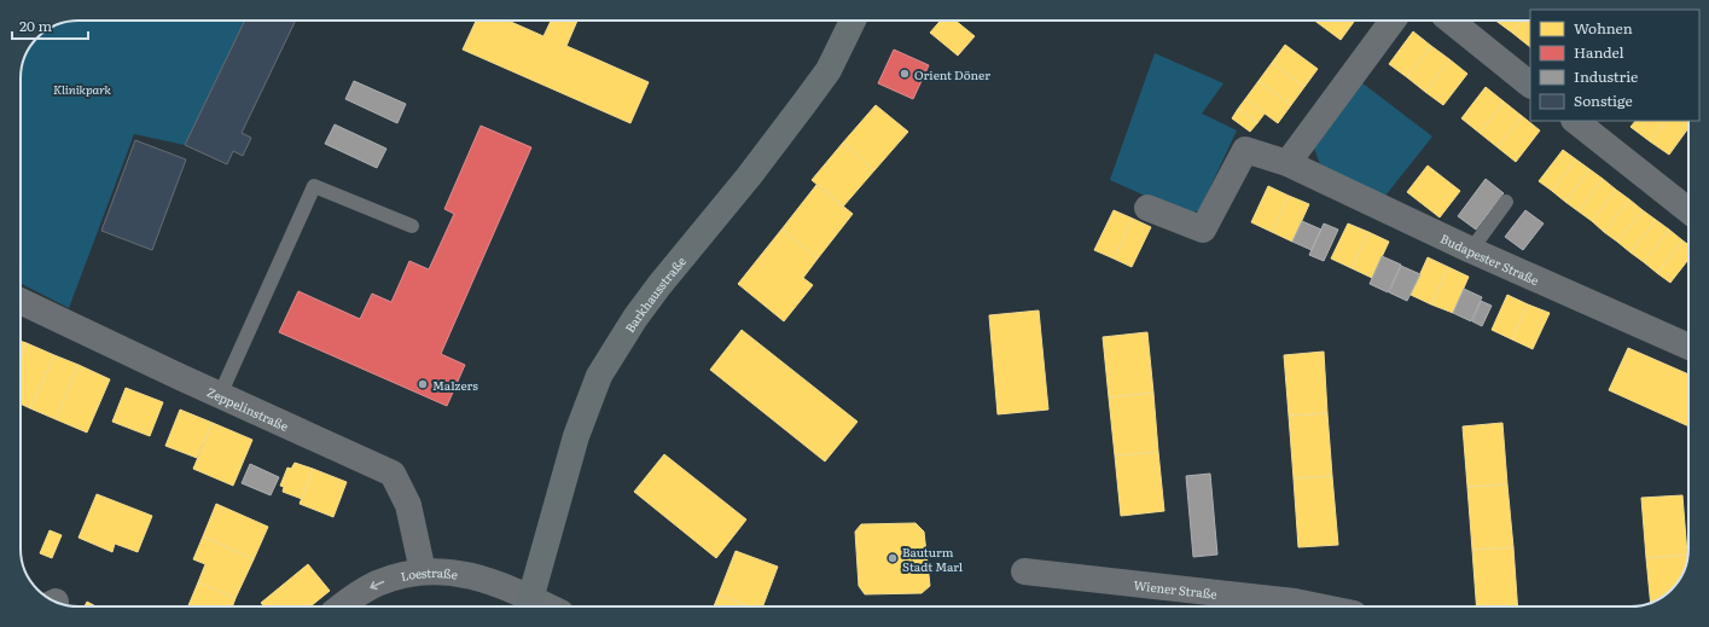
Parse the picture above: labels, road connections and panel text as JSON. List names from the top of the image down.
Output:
{
  "streets": {
    "main road": ["Barkhausstraße"],
    "street": [
      "Budapester Straße",
      "Zeppelinstraße",
      "Loestraße",
      "Wiener Straße"
    ]
  },
  "crossings": [
    ["Barkhausstraße", "Loestraße"],
    ["Zeppelinstraße", "Loestraße"]
  ],
  "one_way": ["Loestraße"],
  "parks": ["Klinikpark"],
  "places": ["Orient Döner", "Malzers", "Bauturm Stadt Marl"],
  "legend": [
    "Wohnen",
    "Handel",
    "Industrie",
    "Sonstige"
  ],
  "scale_bar": "20 m"
}
